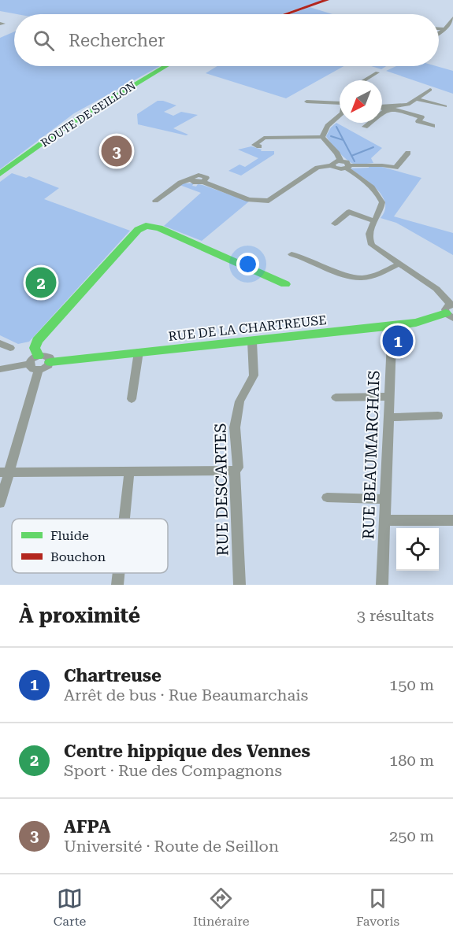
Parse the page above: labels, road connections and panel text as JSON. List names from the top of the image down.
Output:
{
  "streets": {
    "street": [
      "ROUTE DE SEILLON",
      "RUE DE LA CHARTREUSE",
      "RUE BEAUMARCHAIS",
      "RUE DESCARTES"
    ]
  },
  "crossings": [
    ["RUE DE LA CHARTREUSE", "RUE BEAUMARCHAIS"],
    ["RUE DE LA CHARTREUSE", "RUE DESCARTES"]
  ],
  "legend": ["Fluide", "Bouchon"],
  "north": "bottom left",
  "page": {
    "search": "Rechercher",
    "pins": ["3", "2", "1"],
    "heading": ["À proximité", "3 résultats"],
    "list": [
      {
        "mark": "1",
        "name": "Chartreuse",
        "note": "Arrêt de bus · Rue Beaumarchais",
        "value": "150 m"
      },
      {
        "mark": "2",
        "name": "Centre hippique des Vennes",
        "note": "Sport · Rue des Compagnons",
        "value": "180 m"
      },
      {
        "mark": "3",
        "name": "AFPA",
        "note": "Université · Route de Seillon",
        "value": "250 m"
      }
    ],
    "nav": ["Carte", "Itinéraire", "Favoris"]
  }
}
